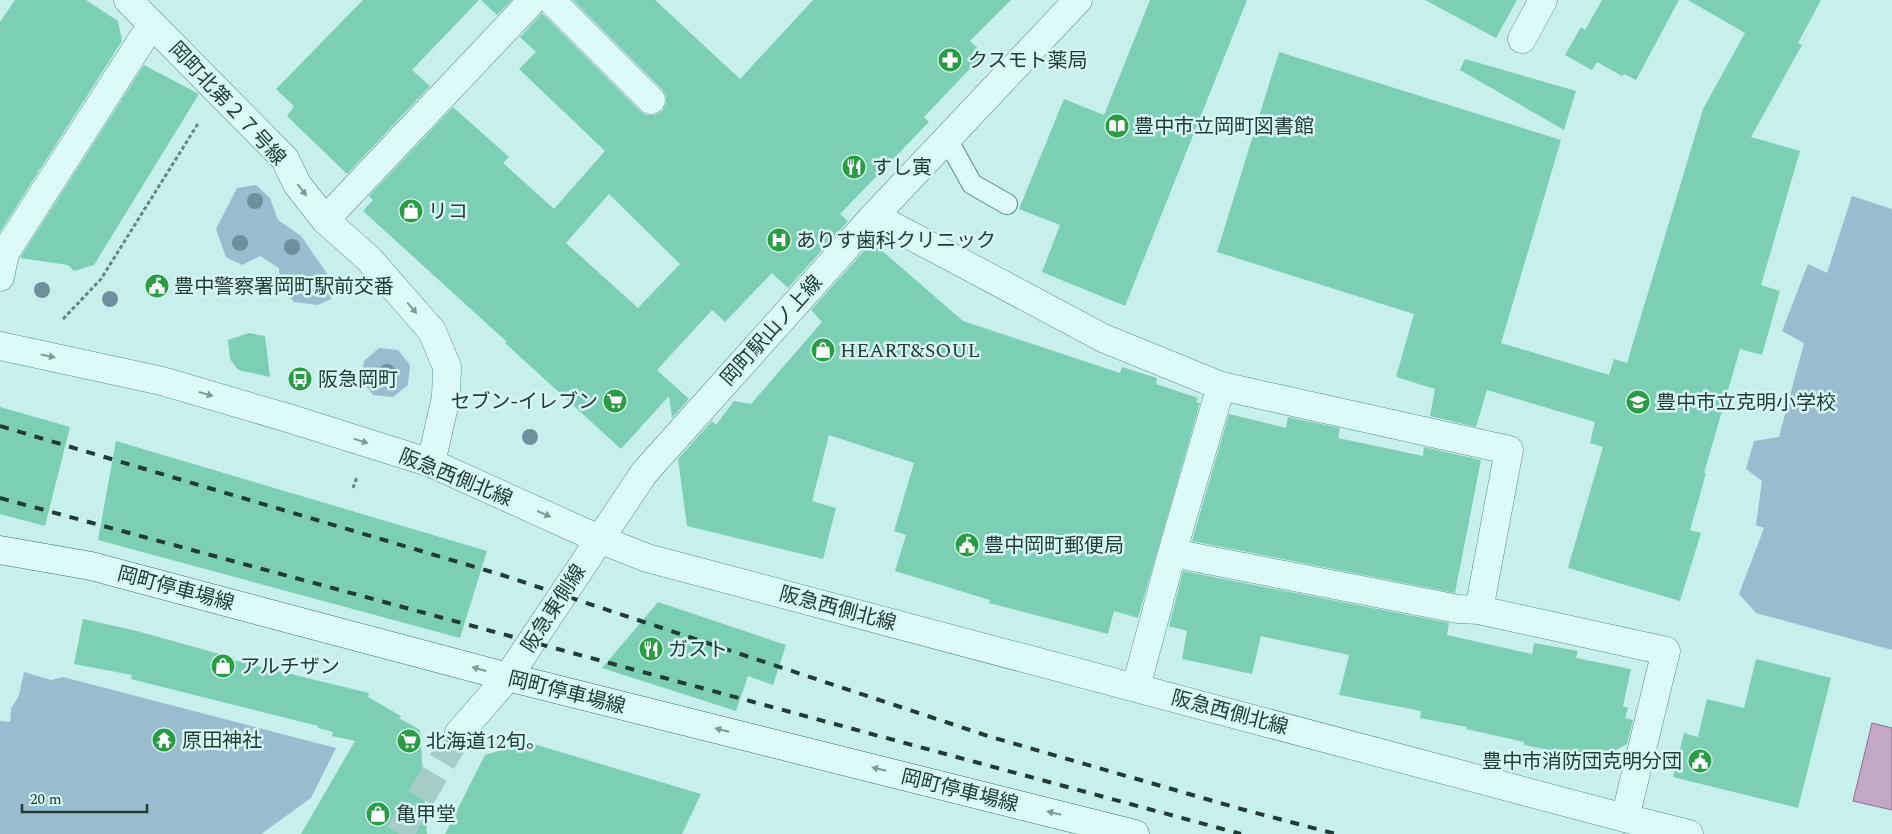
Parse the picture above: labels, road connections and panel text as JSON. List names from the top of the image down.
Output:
{
  "streets": {
    "street": [
      "岡町北第２７号線",
      "岡町駅山ノ上線",
      "阪急西側北線",
      "岡町停車場線",
      "阪急東側線"
    ]
  },
  "crossings": [
    ["岡町北第２７号線", "阪急西側北線"],
    ["岡町駅山ノ上線", "阪急西側北線"],
    ["岡町駅山ノ上線", "阪急東側線"],
    ["阪急西側北線", "阪急東側線"],
    ["岡町停車場線", "阪急東側線"]
  ],
  "one_way": ["岡町北第２７号線", "阪急西側北線", "岡町停車場線"],
  "places": {
    "pharmacy": ["クスモト薬局"],
    "library": ["豊中市立岡町図書館"],
    "restaurant": ["すし寅", "ガスト"],
    "shop": [
      "リコ",
      "HEART&SOUL",
      "アルチザン",
      "亀甲堂"
    ],
    "hospital": ["ありす歯科クリニック"],
    "public building": ["豊中警察署岡町駅前交番", "豊中岡町郵便局", "豊中市消防団克明分団"],
    "bus stop": ["阪急岡町"],
    "supermarket": ["セブン-イレブン", "北海道12旬。"],
    "school or university": ["豊中市立克明小学校"],
    "temple": ["原田神社"]
  },
  "scale_bar": "20 m"
}
